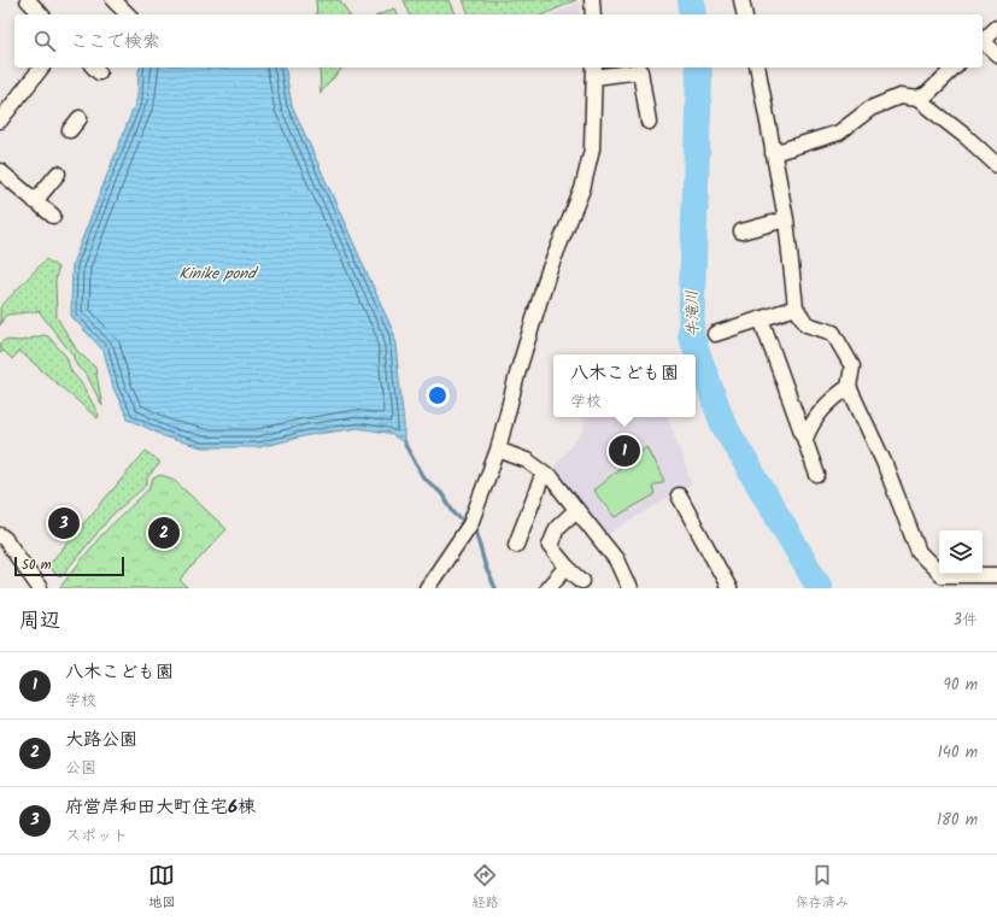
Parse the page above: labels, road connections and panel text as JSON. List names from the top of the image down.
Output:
{
  "water": ["Kinike pond", "牛滝川"],
  "scale_bar": "50 m",
  "page": {
    "search": "ここで検索",
    "popup": ["八木こども園", "学校"],
    "pins": ["1", "3", "2"],
    "scale": "50 m",
    "heading": ["周辺", "3件"],
    "list": [
      {
        "mark": "1",
        "name": "八木こども園",
        "note": "学校",
        "value": "90 m"
      },
      {
        "mark": "2",
        "name": "大路公園",
        "note": "公園",
        "value": "140 m"
      },
      {
        "mark": "3",
        "name": "府営岸和田大町住宅6棟",
        "note": "スポット",
        "value": "180 m"
      }
    ],
    "nav": ["地図", "経路", "保存済み"]
  }
}
